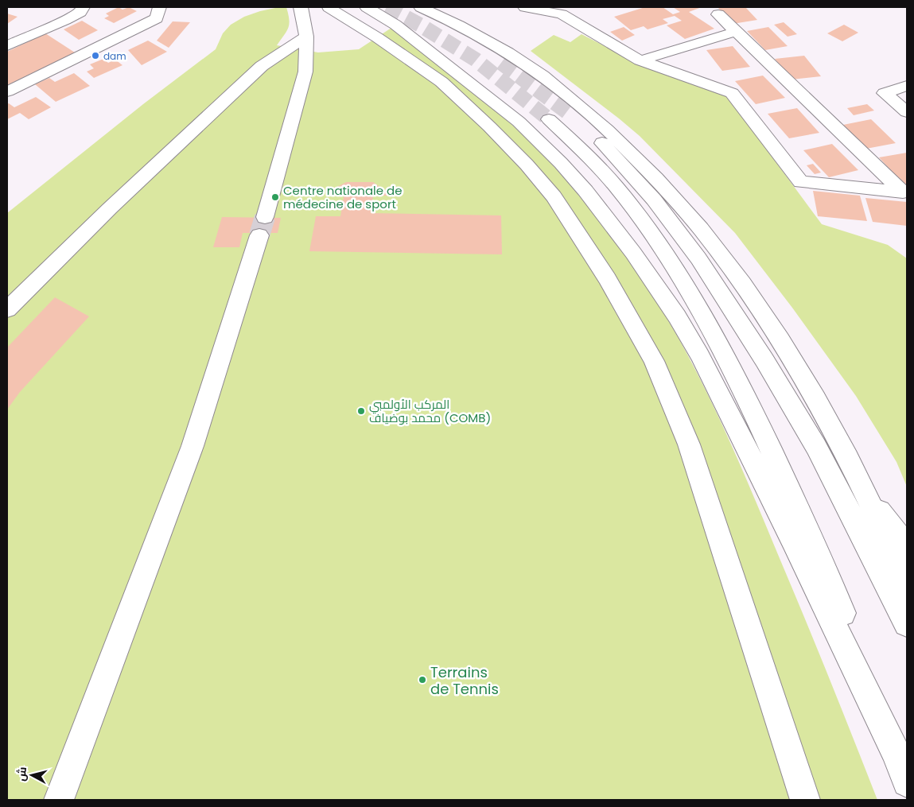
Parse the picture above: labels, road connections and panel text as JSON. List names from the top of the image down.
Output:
{
  "places": [
    "dam",
    "Centre nationale de médecine de sport",
    "المركب الأولمبي محمد بوضياف (COMB)",
    "Terrains de Tennis"
  ],
  "north": "left"
}
